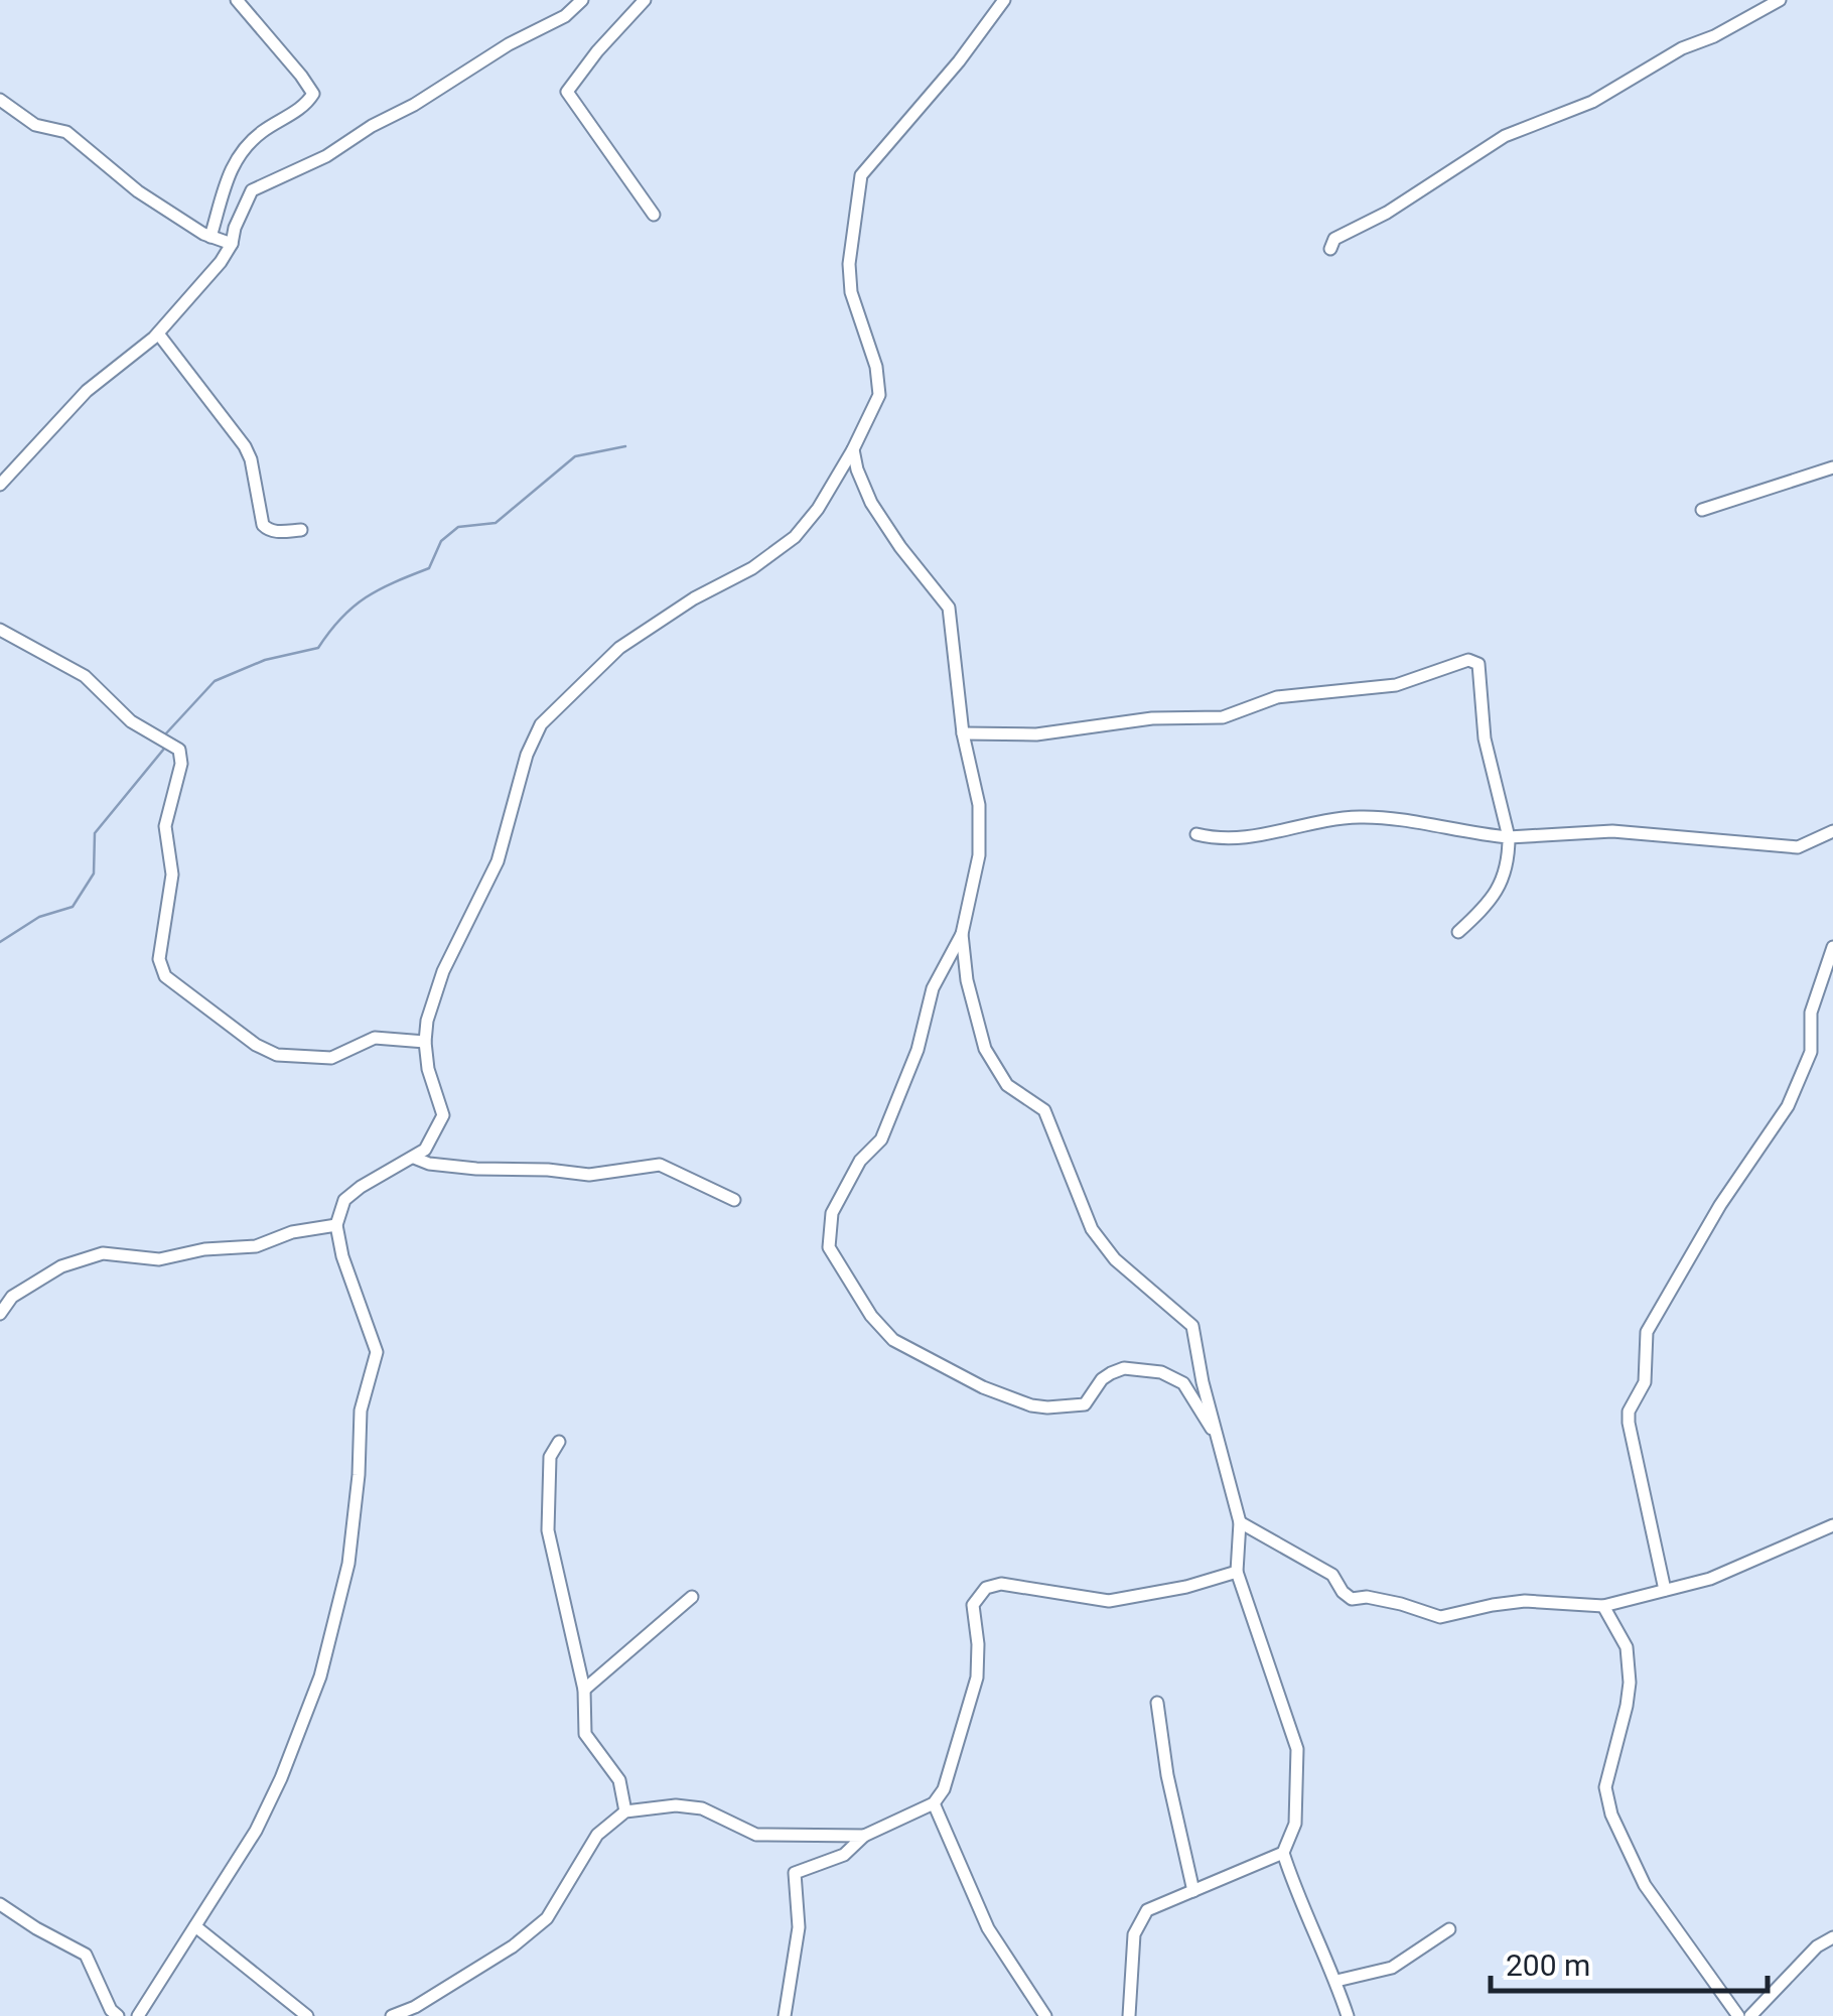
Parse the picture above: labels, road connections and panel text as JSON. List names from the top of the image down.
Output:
{
  "scale_bar": "200 m"
}
